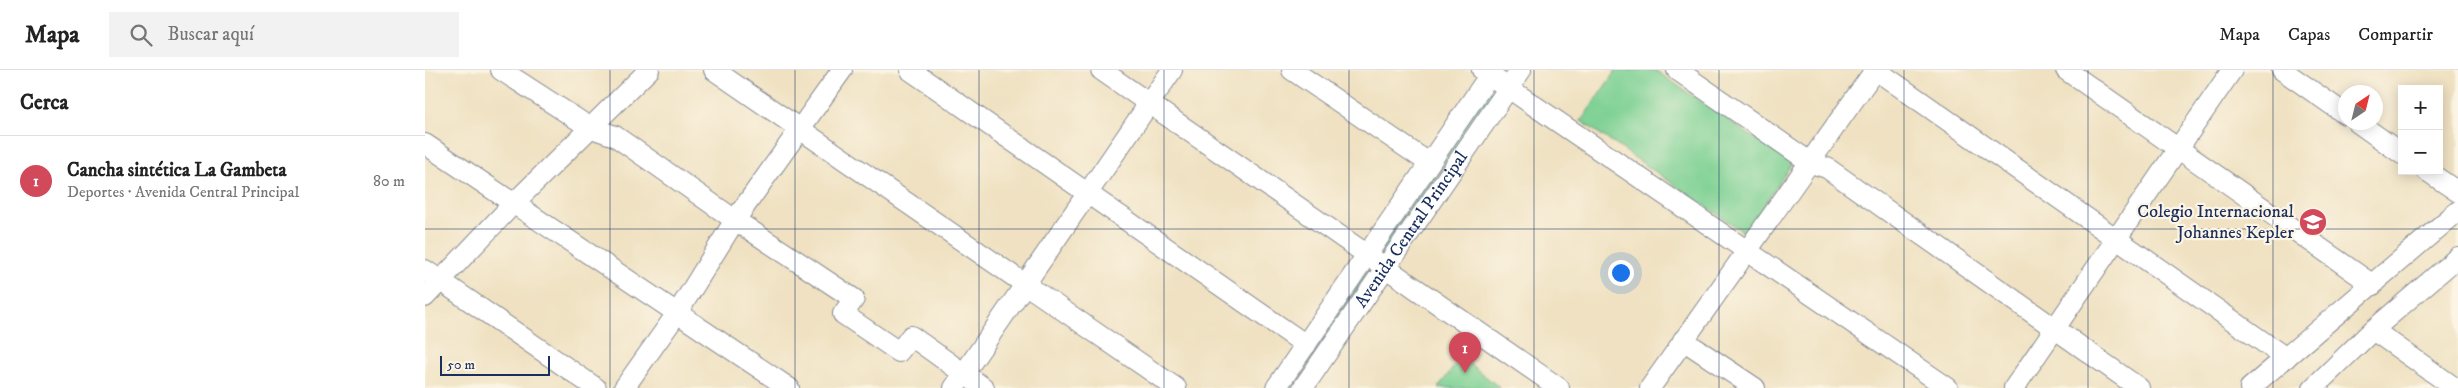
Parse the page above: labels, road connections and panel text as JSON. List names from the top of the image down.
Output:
{
  "streets": {
    "street": ["Avenida Central Principal"]
  },
  "places": {
    "school or university": ["Colegio Internacional Johannes Kepler"]
  },
  "scale_bar": "50 m",
  "north": "top right",
  "page": {
    "header": "Mapa",
    "search": "Buscar aquí",
    "nav": ["Mapa", "Capas", "Compartir"],
    "heading": "Cerca",
    "map_buttons": ["+", "−"],
    "list": [
      {
        "mark": "1",
        "name": "Cancha sintética La Gambeta",
        "note": "Deportes · Avenida Central Principal",
        "value": "80 m"
      }
    ],
    "pins": "1",
    "scale": "50 m"
  }
}
